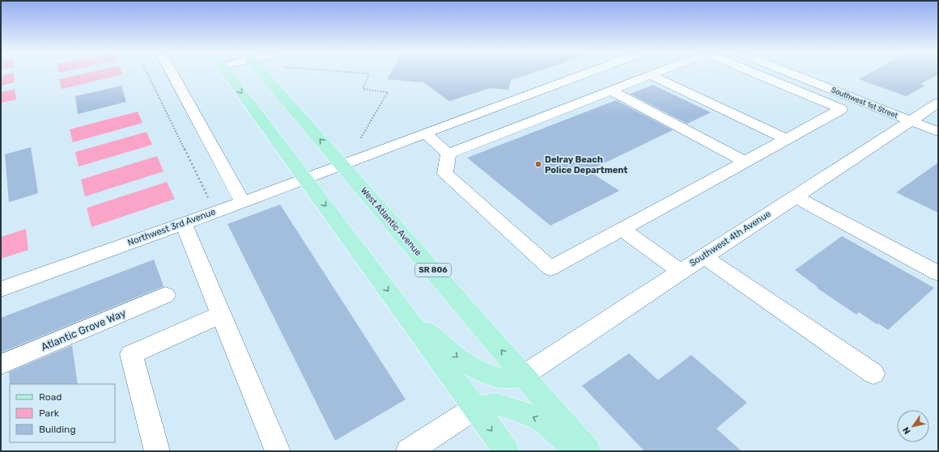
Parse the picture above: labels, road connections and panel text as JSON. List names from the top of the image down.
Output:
{
  "streets": {
    "main road": ["West Atlantic Avenue", "SR 806"],
    "street": [
      "Southwest 1st Street",
      "Northwest 3rd Avenue",
      "Southwest 4th Avenue",
      "Atlantic Grove Way"
    ]
  },
  "crossings": [
    ["Southwest 1st Street", "Southwest 4th Avenue"],
    ["West Atlantic Avenue", "Northwest 3rd Avenue"],
    ["West Atlantic Avenue", "Southwest 4th Avenue"]
  ],
  "places": ["Delray Beach Police Department"],
  "legend": ["Road", "Park", "Building"],
  "north": "bottom left"
}
